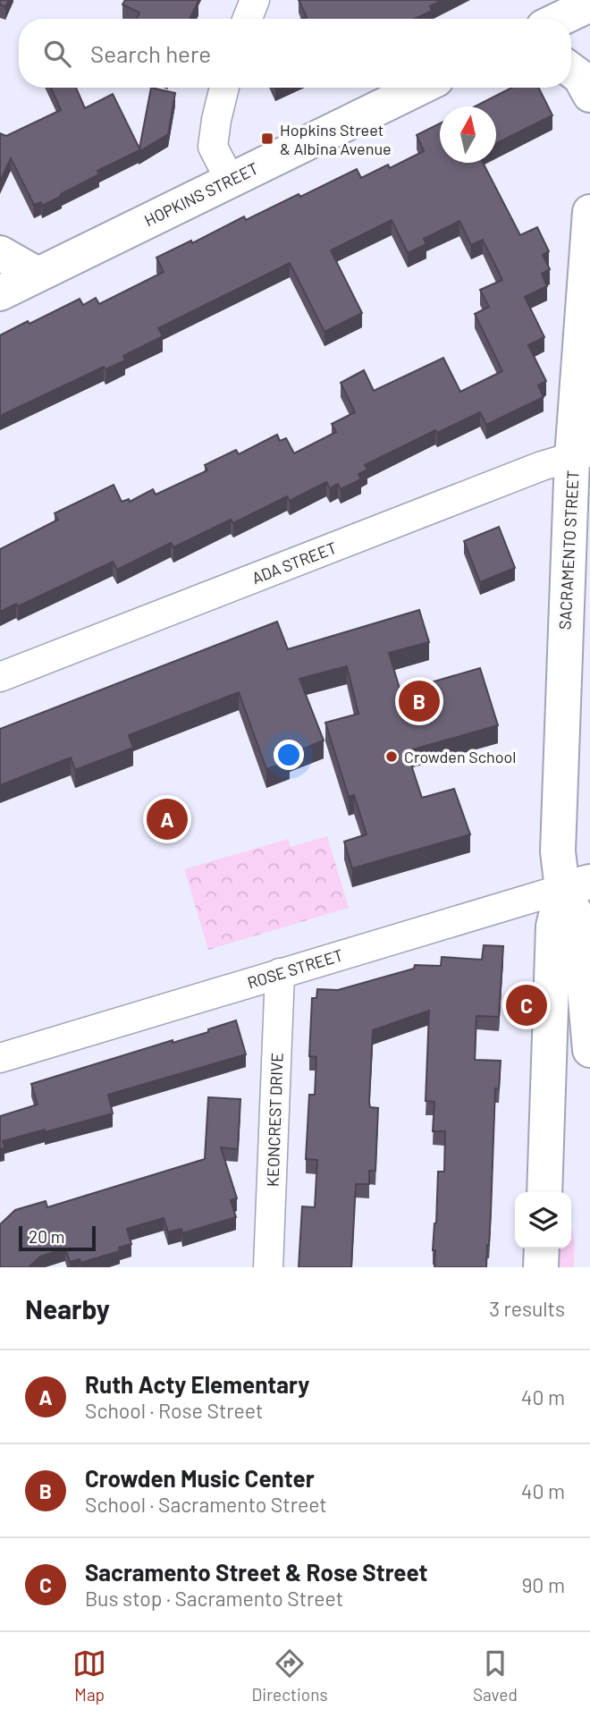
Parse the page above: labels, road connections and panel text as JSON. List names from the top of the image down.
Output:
{
  "streets": {
    "street": [
      "HOPKINS STREET",
      "SACRAMENTO STREET",
      "ADA STREET",
      "ROSE STREET",
      "KEONCREST DRIVE"
    ]
  },
  "crossings": [
    ["SACRAMENTO STREET", "ADA STREET"],
    ["SACRAMENTO STREET", "ROSE STREET"],
    ["ROSE STREET", "KEONCREST DRIVE"]
  ],
  "places": {
    "transit": ["Hopkins Street & Albina Avenue"],
    "other": ["Crowden School"]
  },
  "scale_bar": "20 m",
  "north": "top",
  "page": {
    "search": "Search here",
    "pins": ["B", "A", "C"],
    "scale": "20 m",
    "heading": ["Nearby", "3 results"],
    "list": [
      {
        "mark": "A",
        "name": "Ruth Acty Elementary",
        "note": "School · Rose Street",
        "value": "40 m"
      },
      {
        "mark": "B",
        "name": "Crowden Music Center",
        "note": "School · Sacramento Street",
        "value": "40 m"
      },
      {
        "mark": "C",
        "name": "Sacramento Street & Rose Street",
        "note": "Bus stop · Sacramento Street",
        "value": "90 m"
      }
    ],
    "nav": ["Map", "Directions", "Saved"]
  }
}
